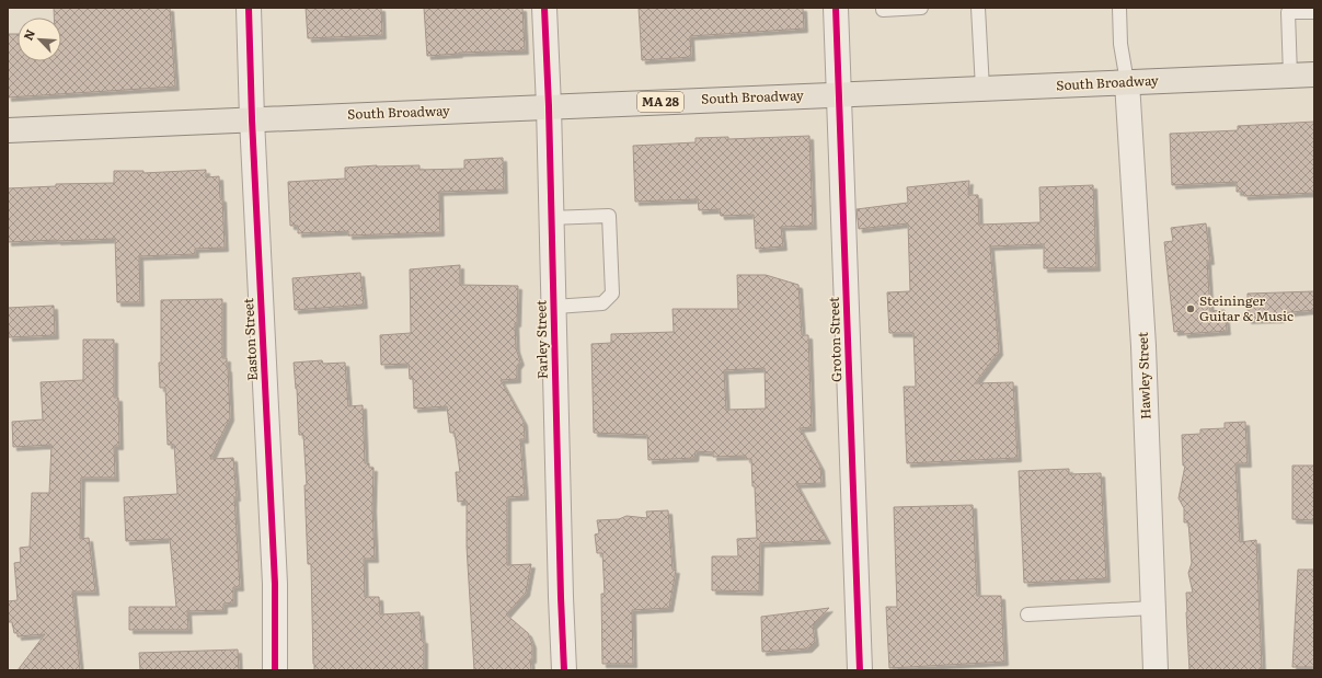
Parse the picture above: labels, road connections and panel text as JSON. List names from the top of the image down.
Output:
{
  "streets": {
    "main road": ["South Broadway", "MA 28"],
    "street": [
      "Easton Street",
      "Farley Street",
      "Groton Street",
      "Hawley Street"
    ]
  },
  "crossings": [
    ["South Broadway", "Easton Street"],
    ["South Broadway", "Farley Street"],
    ["South Broadway", "Groton Street"],
    ["South Broadway", "Hawley Street"]
  ],
  "places": ["Steininger Guitar & Music"],
  "north": "top left"
}
